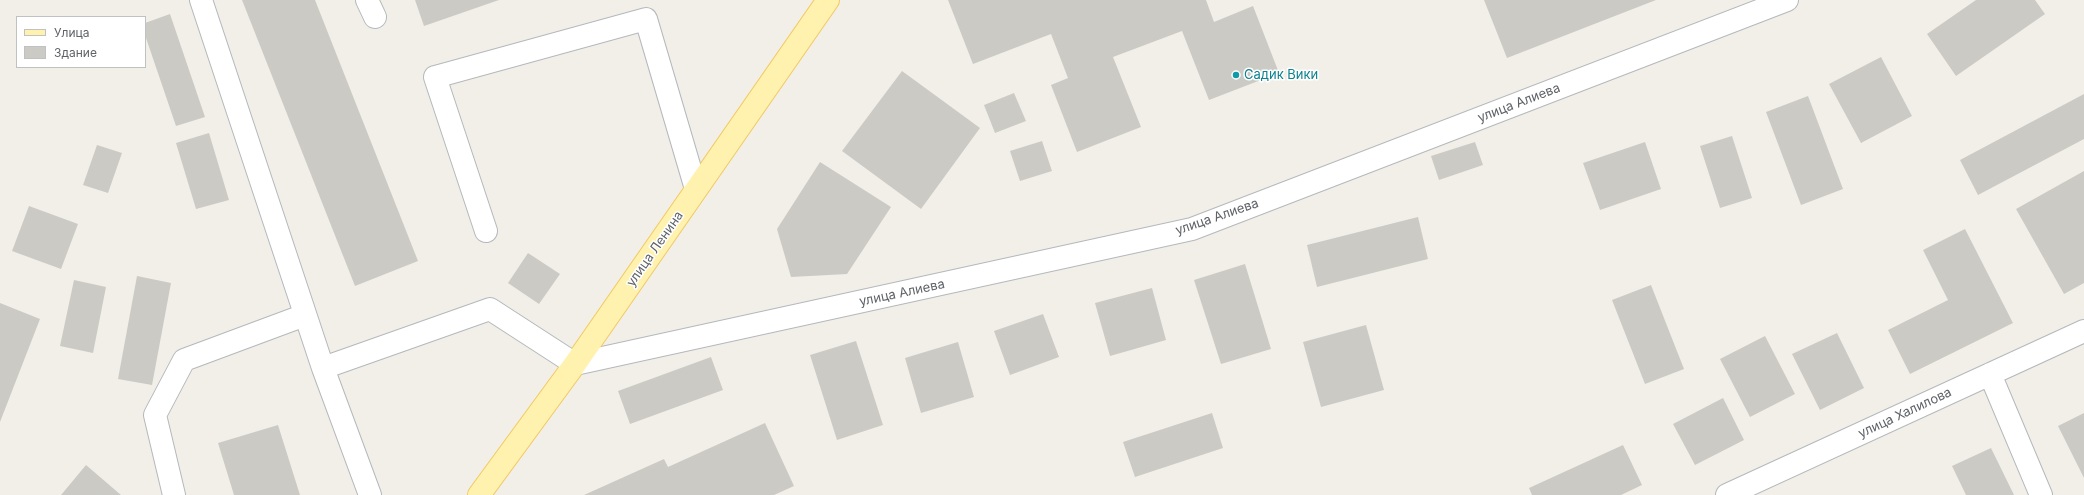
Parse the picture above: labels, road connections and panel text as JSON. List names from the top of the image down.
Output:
{
  "streets": {
    "main road": ["улица Ленина"],
    "street": ["улица Алиева", "улица Халилова"]
  },
  "crossings": [
    ["улица Алиева", "улица Ленина"]
  ],
  "places": ["Садик Вики"],
  "legend": ["Улица", "Здание"]
}
